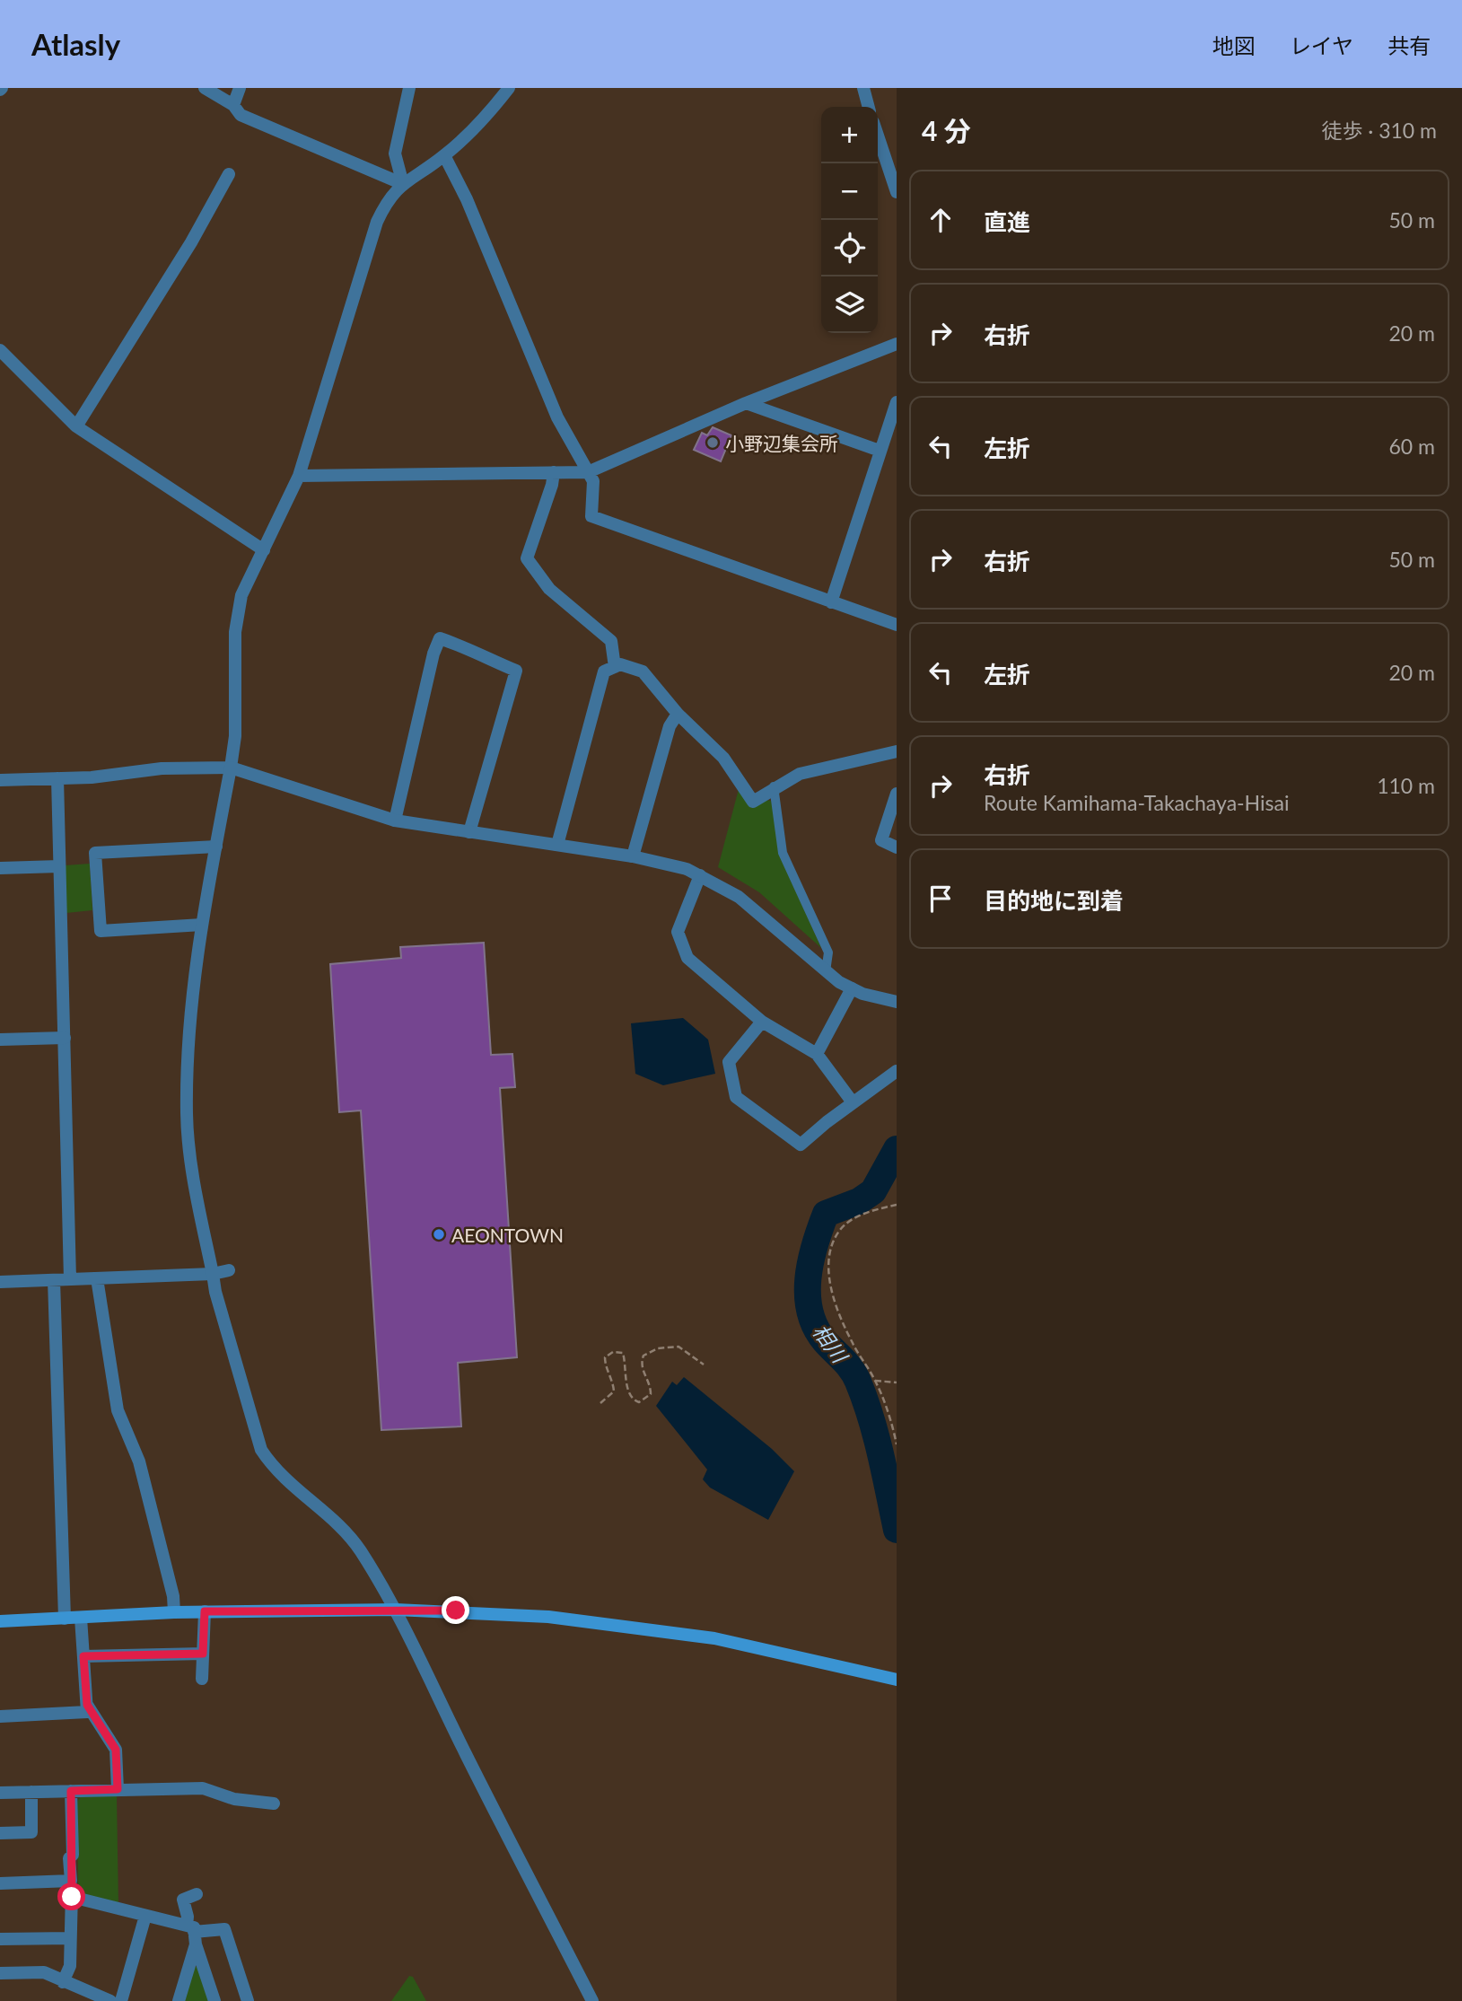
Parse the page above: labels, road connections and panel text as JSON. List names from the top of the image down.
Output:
{
  "water": ["相川"],
  "places": ["小野辺集会所", "AEONTOWN"],
  "page": {
    "header": "Atlasly",
    "nav": ["地図", "レイヤ", "共有"],
    "heading": ["4 分", "徒歩 · 310 m"],
    "map_buttons": ["+", "−"],
    "list": [
      ["直進", "50 m"],
      ["右折", "20 m"],
      ["左折", "60 m"],
      ["右折", "50 m"],
      ["左折", "20 m"],
      ["右折", "Route Kamihama-Takachaya-Hisai", "110 m"],
      "目的地に到着"
    ]
  }
}
